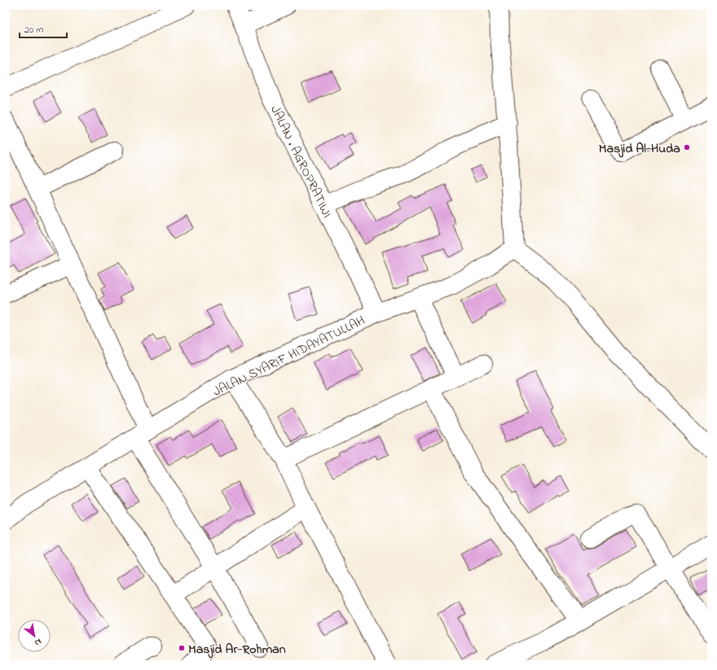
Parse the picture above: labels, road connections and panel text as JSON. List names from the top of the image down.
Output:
{
  "streets": {
    "street": ["JALAN . AGROPRATIWI", "JALAN SYARIF HIDAYATULLAH"]
  },
  "crossings": [
    ["JALAN . AGROPRATIWI", "JALAN SYARIF HIDAYATULLAH"]
  ],
  "places": ["Masjid Al-Huda", "Masjid Ar-Rohman"],
  "scale_bar": "20 m",
  "north": "bottom right"
}
